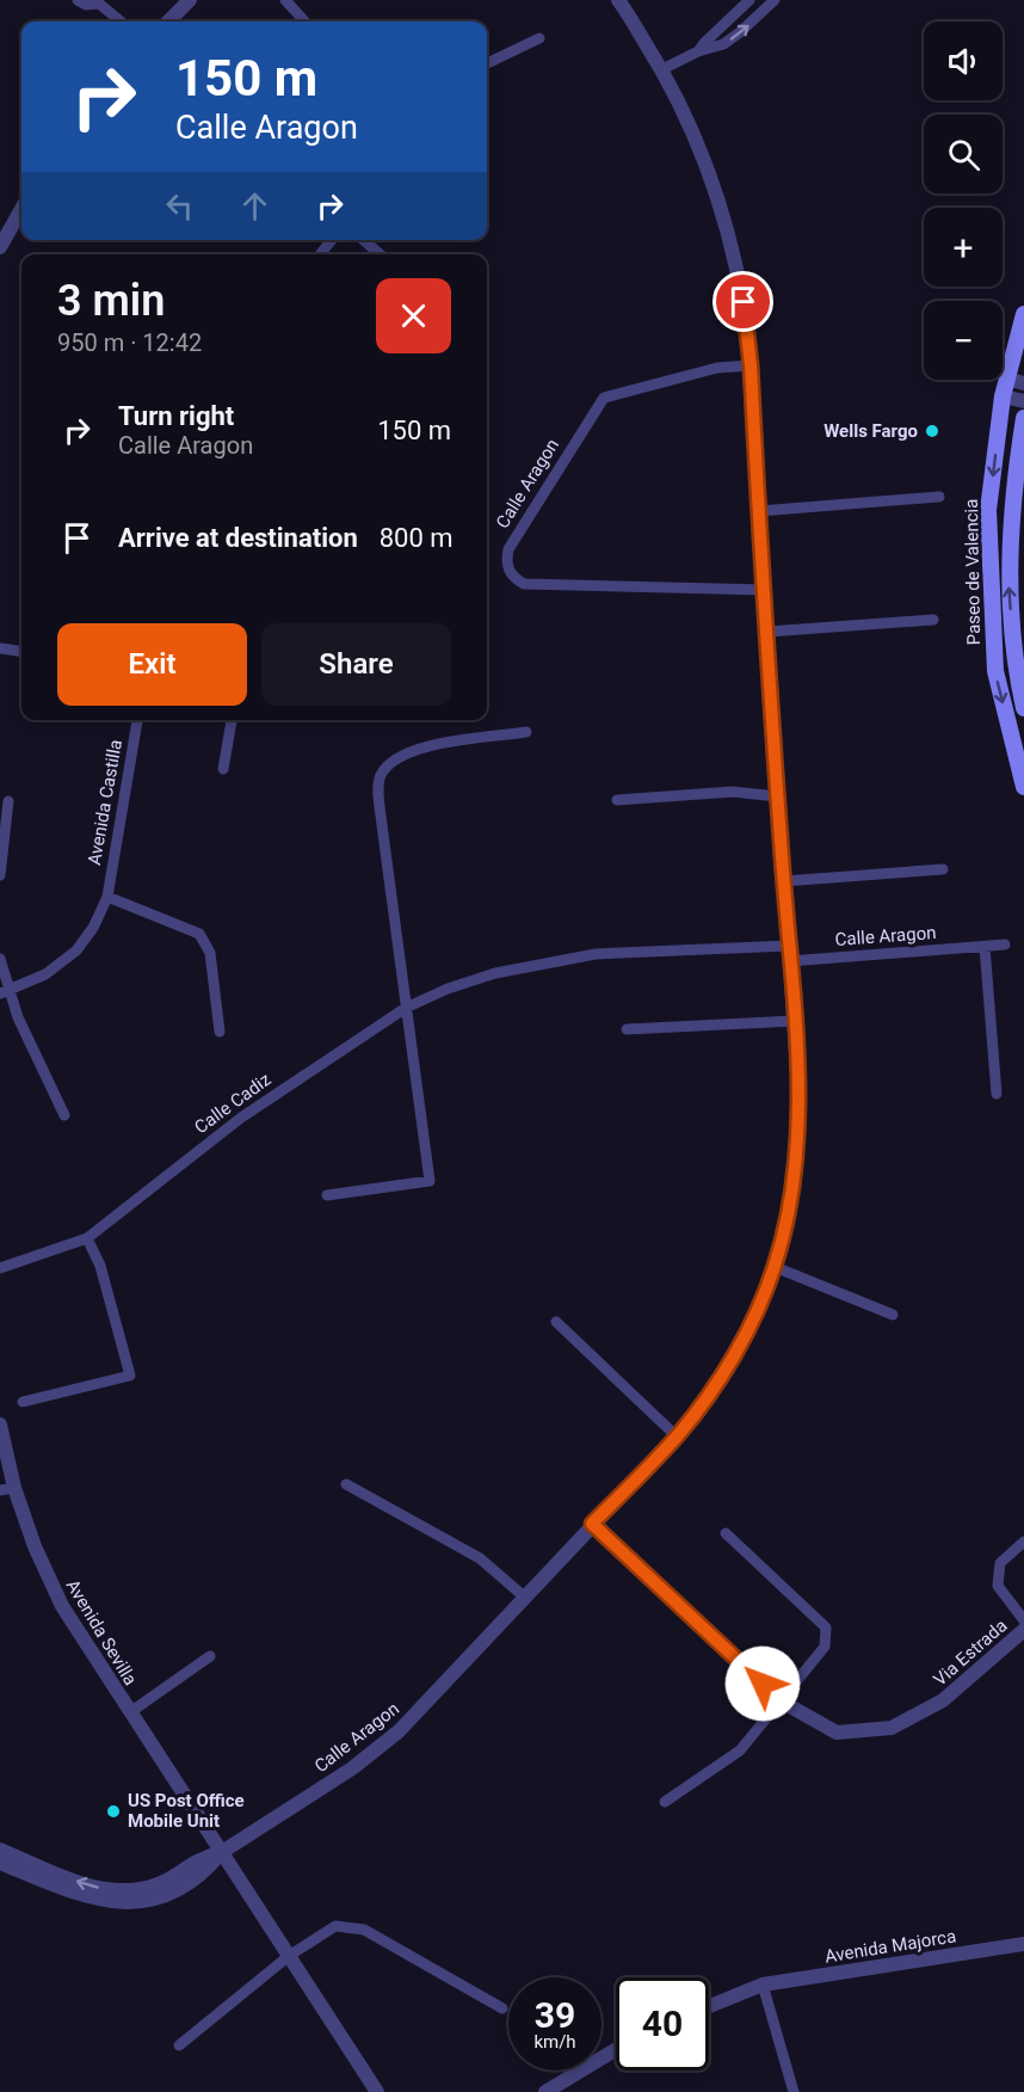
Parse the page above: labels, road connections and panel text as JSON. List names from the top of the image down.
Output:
{
  "streets": {
    "main road": ["Paseo de Valencia"],
    "street": [
      "Calle Aragon",
      "Avenida Castilla",
      "Calle Cadiz",
      "Avenida Sevilla",
      "Via Estrada",
      "Avenida Majorca"
    ]
  },
  "crossings": [
    ["Calle Aragon", "Calle Cadiz"],
    ["Calle Aragon", "Avenida Sevilla"],
    ["Calle Aragon", "Via Estrada"]
  ],
  "places": ["Wells Fargo", "US Post Office Mobile Unit"],
  "page": {
    "map_buttons": ["+", "−"],
    "turn": ["150 m", "Calle Aragon"],
    "heading": ["3 min", "950 m · 12:42"],
    "list": [
      {
        "name": "Turn right",
        "note": "Calle Aragon",
        "value": "150 m"
      },
      {
        "name": "Arrive at destination",
        "value": "800 m"
      }
    ],
    "buttons": ["Exit", "Share"],
    "speed": "39 km/h",
    "limit": "40"
  }
}
